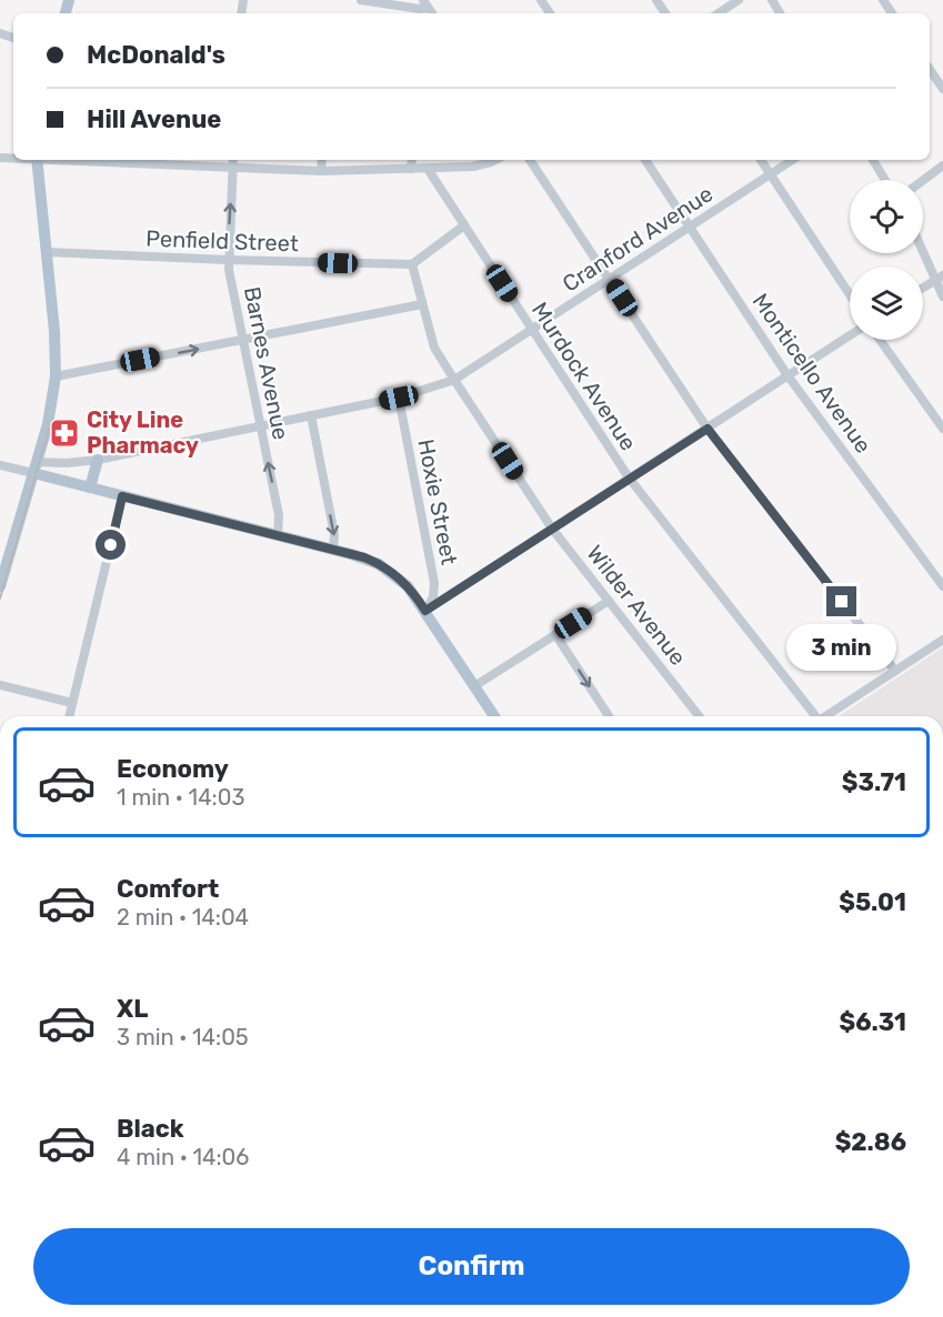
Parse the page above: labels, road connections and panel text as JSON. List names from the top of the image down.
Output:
{
  "streets": {
    "street": [
      "Cranford Avenue",
      "Penfield Street",
      "Barnes Avenue",
      "Monticello Avenue",
      "Murdock Avenue",
      "Hoxie Street",
      "Wilder Avenue"
    ]
  },
  "crossings": [
    ["Cranford Avenue", "Barnes Avenue"],
    ["Cranford Avenue", "Monticello Avenue"],
    ["Cranford Avenue", "Murdock Avenue"],
    ["Cranford Avenue", "Hoxie Street"],
    ["Cranford Avenue", "Wilder Avenue"],
    ["Penfield Street", "Barnes Avenue"],
    ["Penfield Street", "Wilder Avenue"]
  ],
  "places": {
    "pharmacy": ["City Line Pharmacy"]
  },
  "page": {
    "banner": ["McDonald's", "Hill Avenue"],
    "bubble": "3 min",
    "list": [
      {
        "name": "Economy",
        "note": "1 min · 14:03",
        "value": "$3.71"
      },
      {
        "name": "Comfort",
        "note": "2 min · 14:04",
        "value": "$5.01"
      },
      {
        "name": "XL",
        "note": "3 min · 14:05",
        "value": "$6.31"
      },
      {
        "name": "Black",
        "note": "4 min · 14:06",
        "value": "$2.86"
      }
    ],
    "buttons": "Confirm"
  }
}
